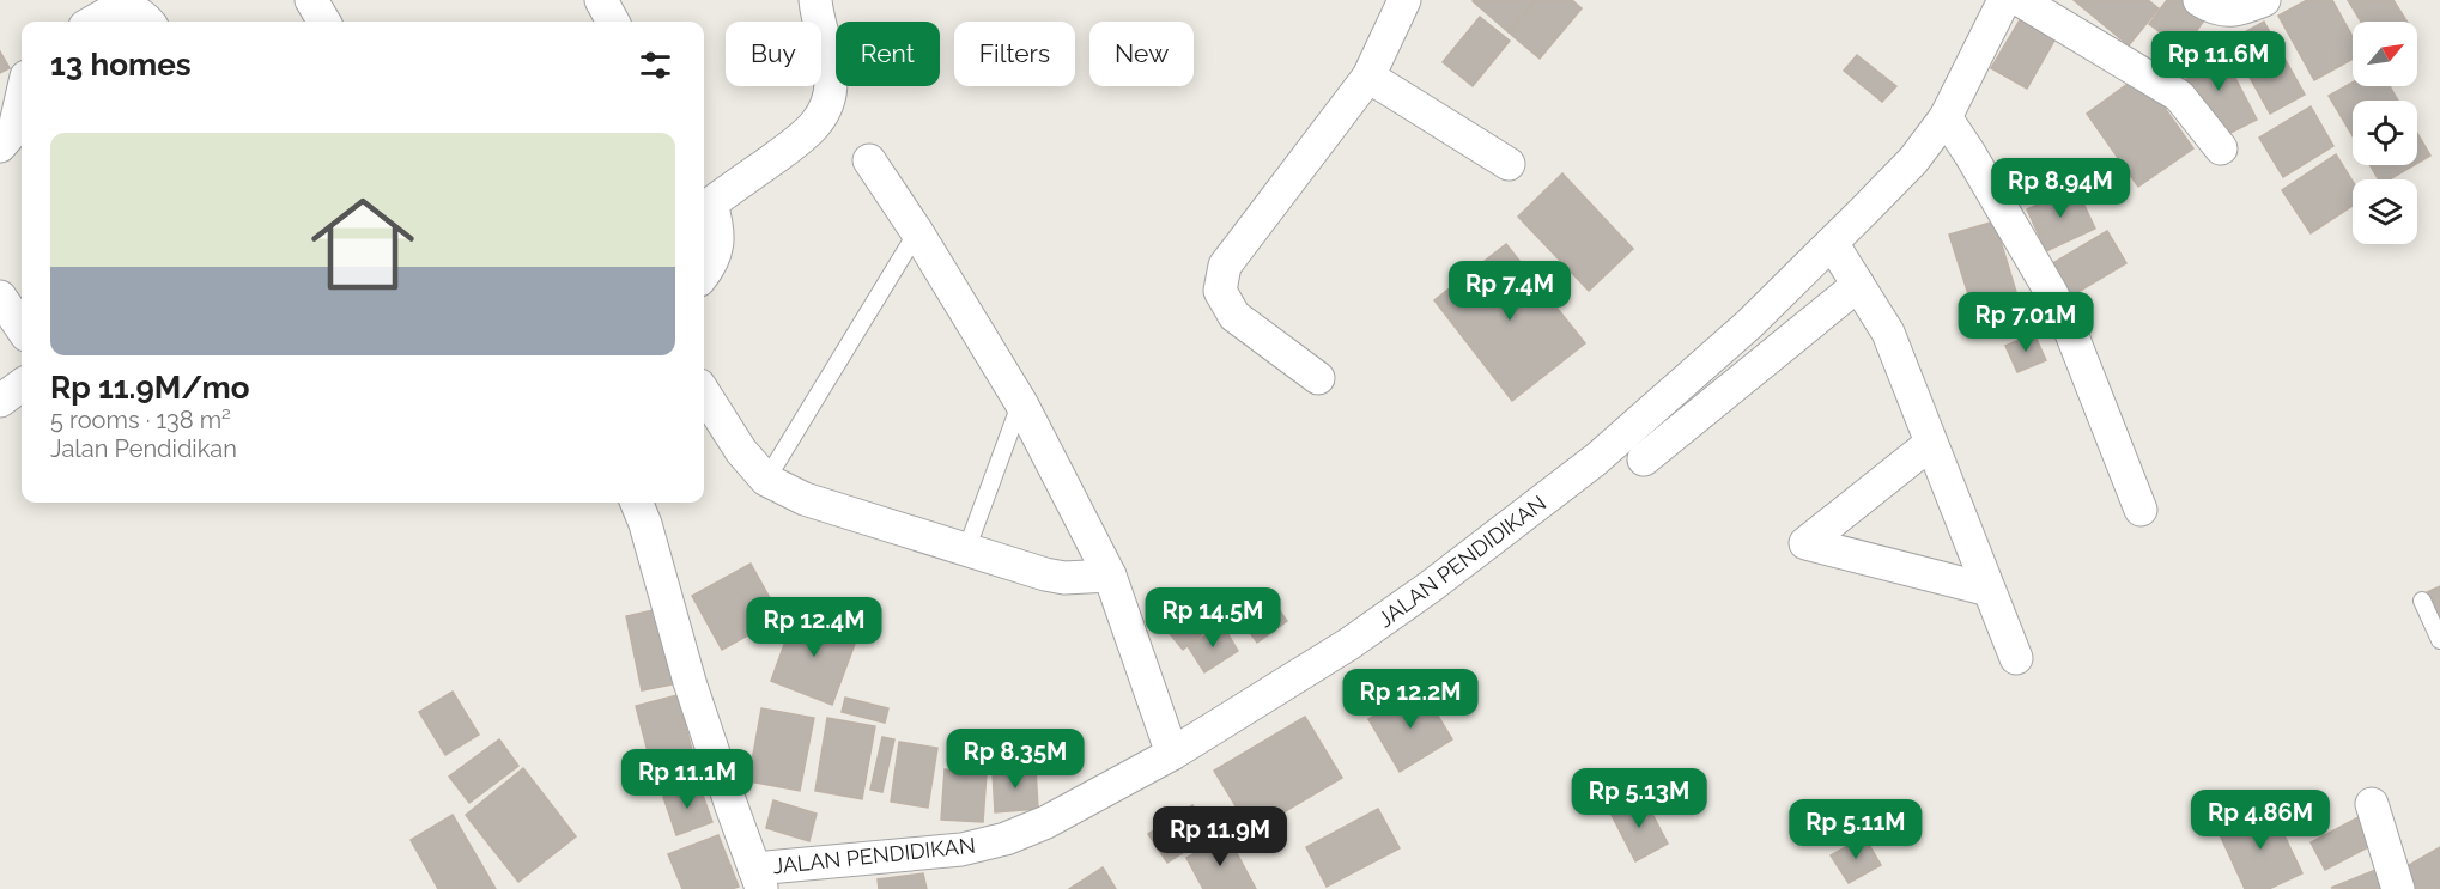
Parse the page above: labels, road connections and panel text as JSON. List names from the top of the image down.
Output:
{
  "streets": {
    "street": ["JALAN PENDIDIKAN"]
  },
  "north": "top right",
  "page": {
    "chip": [
      "Buy",
      "Rent",
      "Filters",
      "New"
    ],
    "heading": "13 homes",
    "price": [
      "Rp 11.6M",
      "Rp 8.94M",
      "Rp 7.4M",
      "Rp 7.01M",
      "Rp 14.5M",
      "Rp 12.4M",
      "Rp 12.2M",
      "Rp 8.35M",
      "Rp 11.1M",
      "Rp 5.13M",
      "Rp 4.86M",
      "Rp 5.11M",
      "Rp 11.9M"
    ],
    "list": [
      {
        "name": "Rp 11.9M/mo",
        "note": "5 rooms · 138 m² · Jalan Pendidikan"
      }
    ]
  }
}
